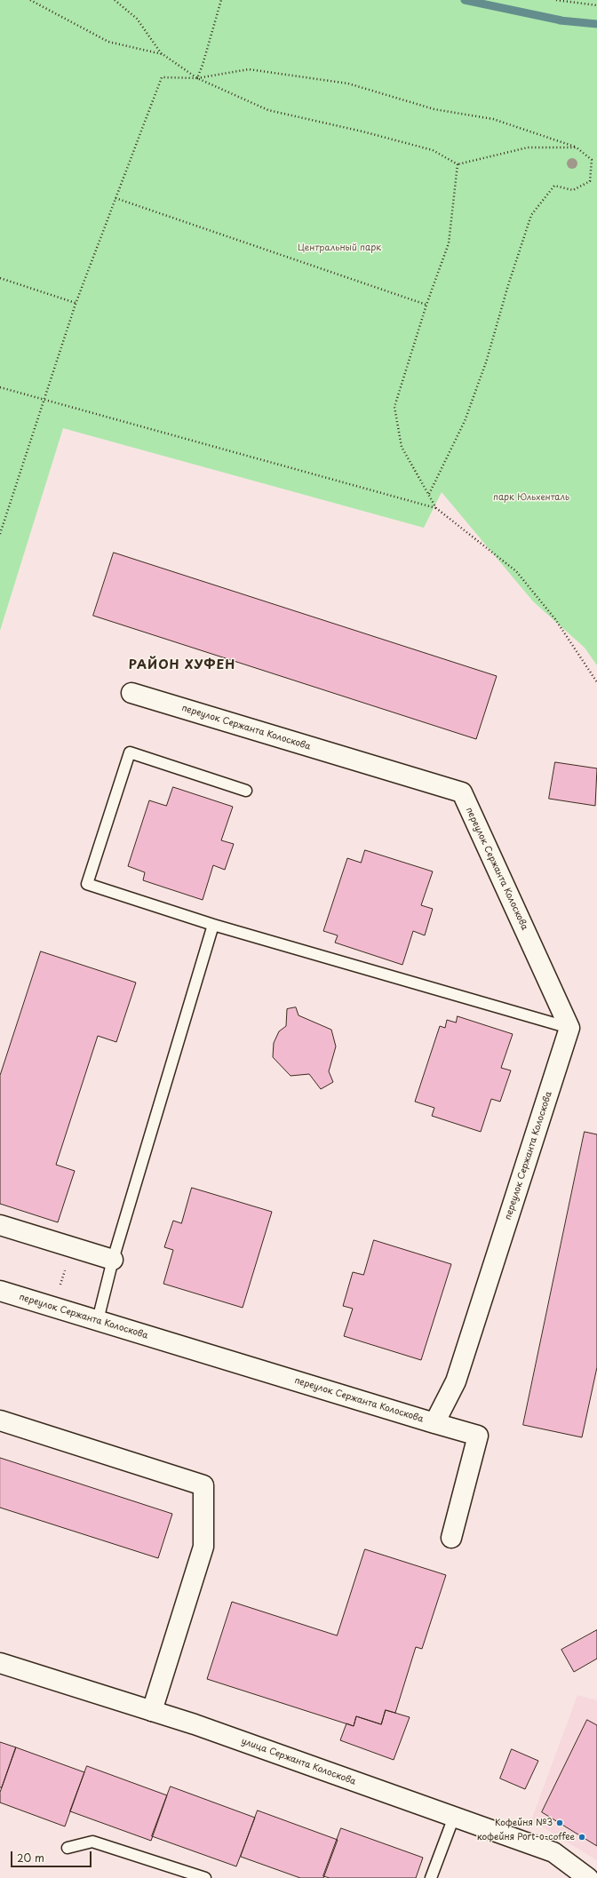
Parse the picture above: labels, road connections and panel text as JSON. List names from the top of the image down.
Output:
{
  "streets": {
    "street": ["переулок Сержанта Колоскова", "улица Сержанта Колоскова"]
  },
  "districts": ["РАЙОН ХУФЕН"],
  "parks": ["Центральный парк", "парк Юльхенталь"],
  "places": ["Кофейня №3", "кофейня Port-o-coffee"],
  "scale_bar": "20 m"
}
